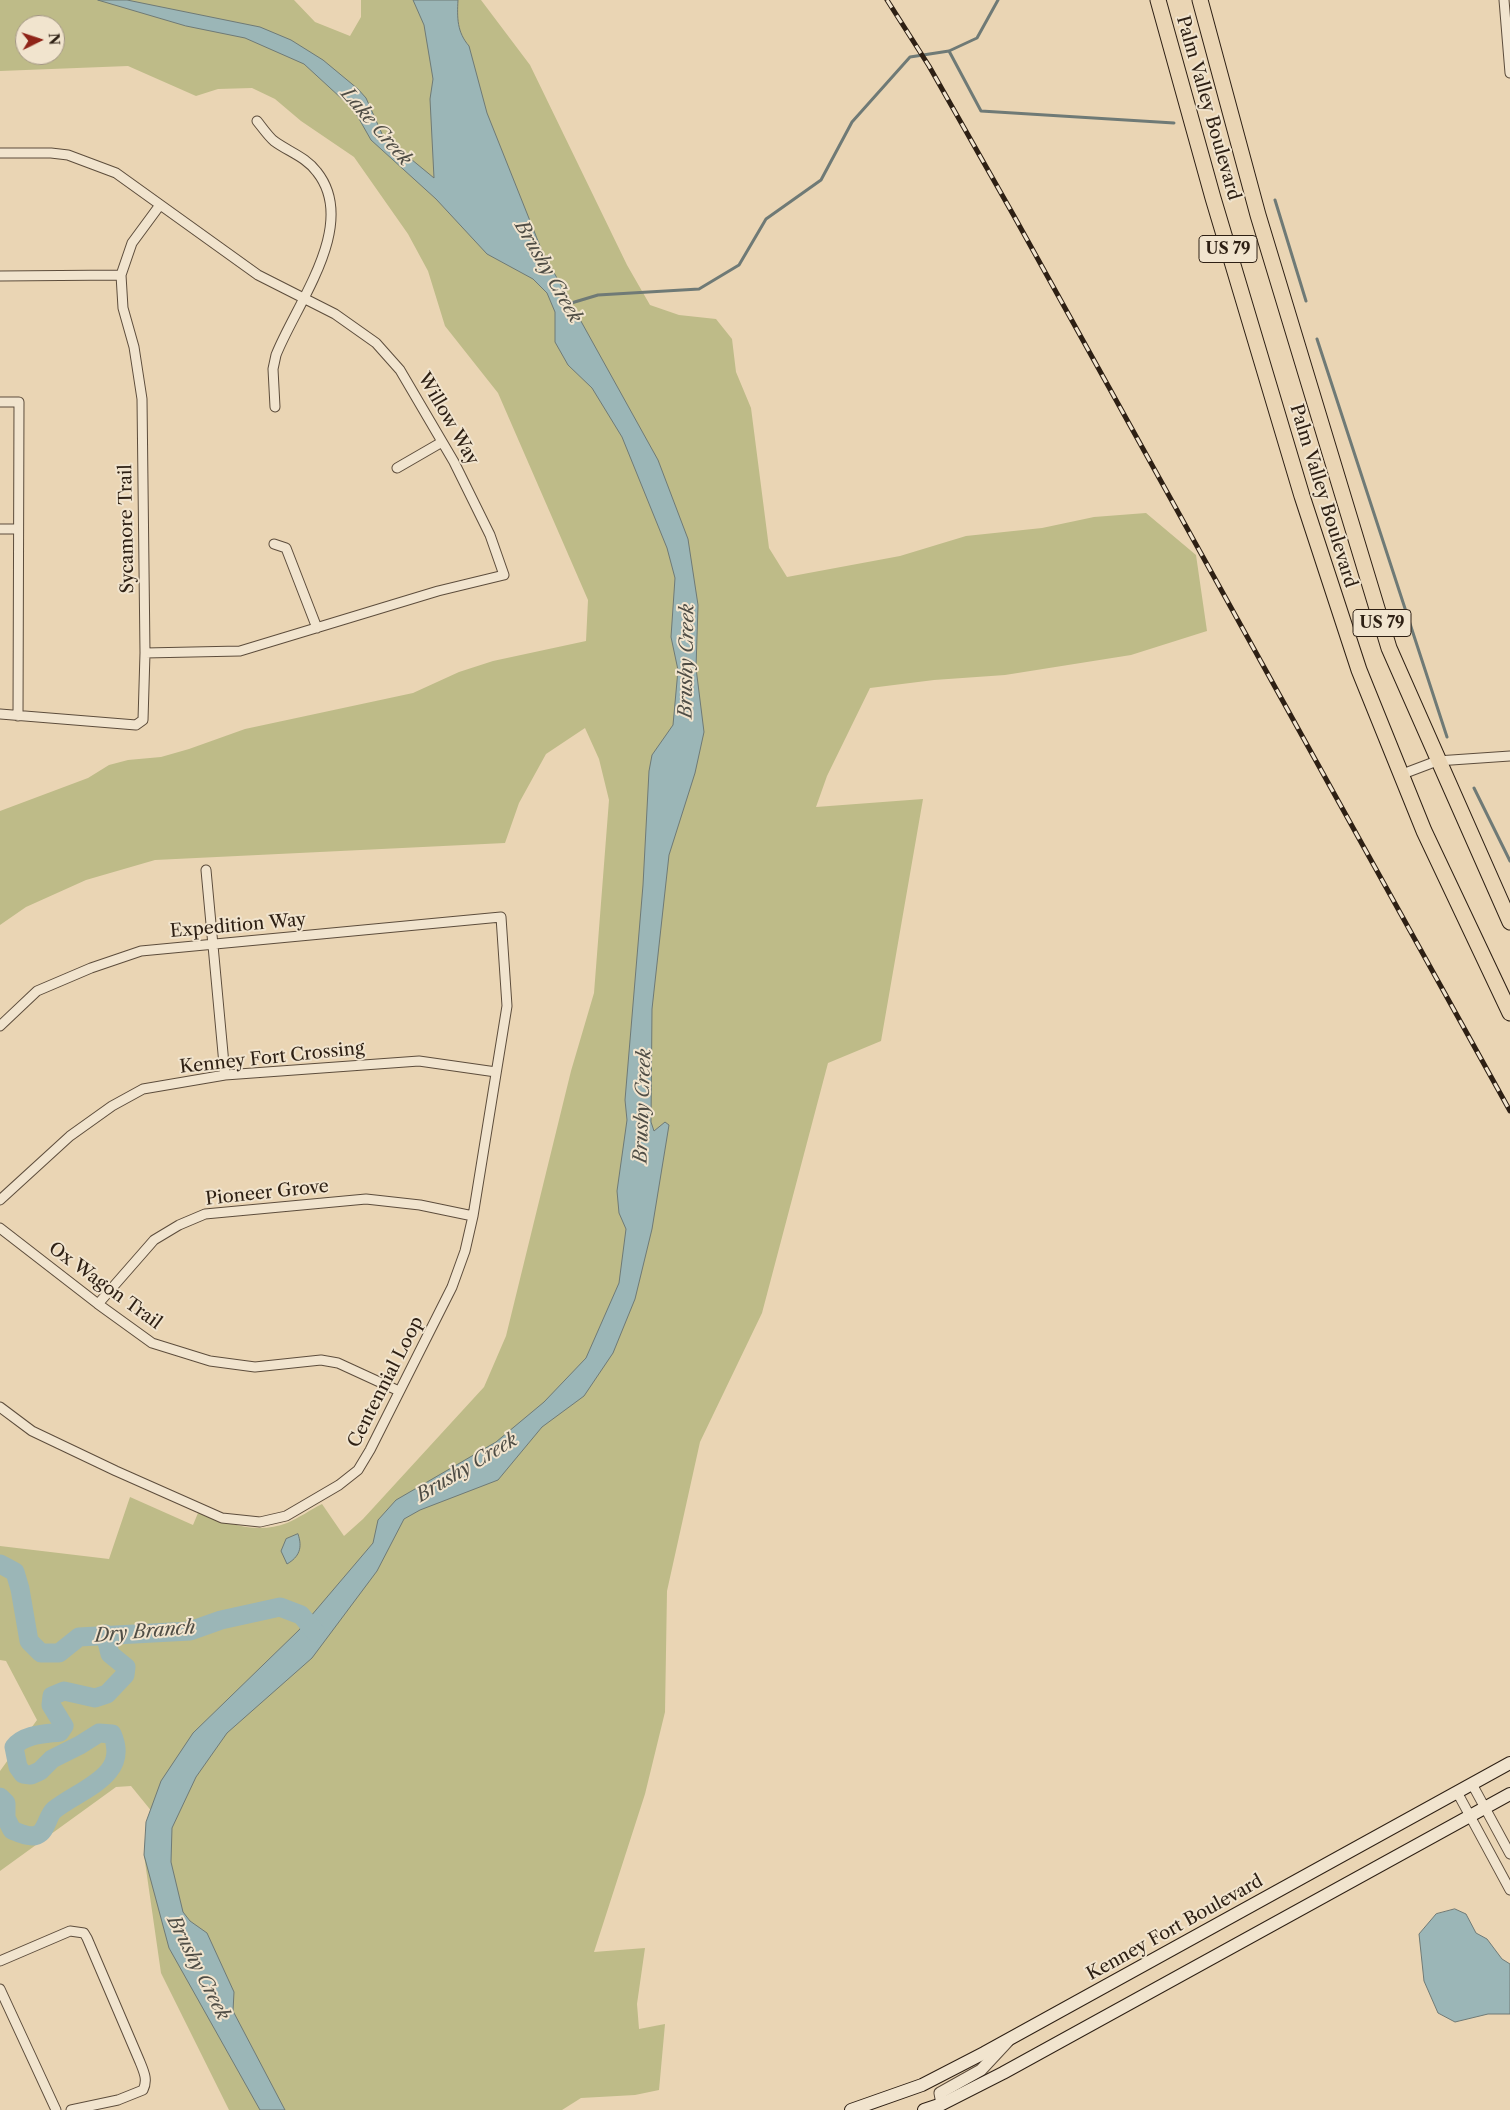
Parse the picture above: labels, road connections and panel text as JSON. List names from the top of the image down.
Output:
{
  "streets": {
    "highway": ["Palm Valley Boulevard", "US 79"],
    "main road": ["Kenney Fort Boulevard"],
    "street": [
      "Willow Way",
      "Sycamore Trail",
      "Expedition Way",
      "Kenney Fort Crossing",
      "Pioneer Grove",
      "Ox Wagon Trail",
      "Centennial Loop"
    ]
  },
  "crossings": [
    ["Willow Way", "Sycamore Trail"],
    ["Expedition Way", "Centennial Loop"],
    ["Kenney Fort Crossing", "Centennial Loop"],
    ["Pioneer Grove", "Ox Wagon Trail"],
    ["Pioneer Grove", "Centennial Loop"],
    ["Ox Wagon Trail", "Centennial Loop"]
  ],
  "water": ["Lake Creek", "Brushy Creek", "Dry Branch"],
  "north": "right"
}
